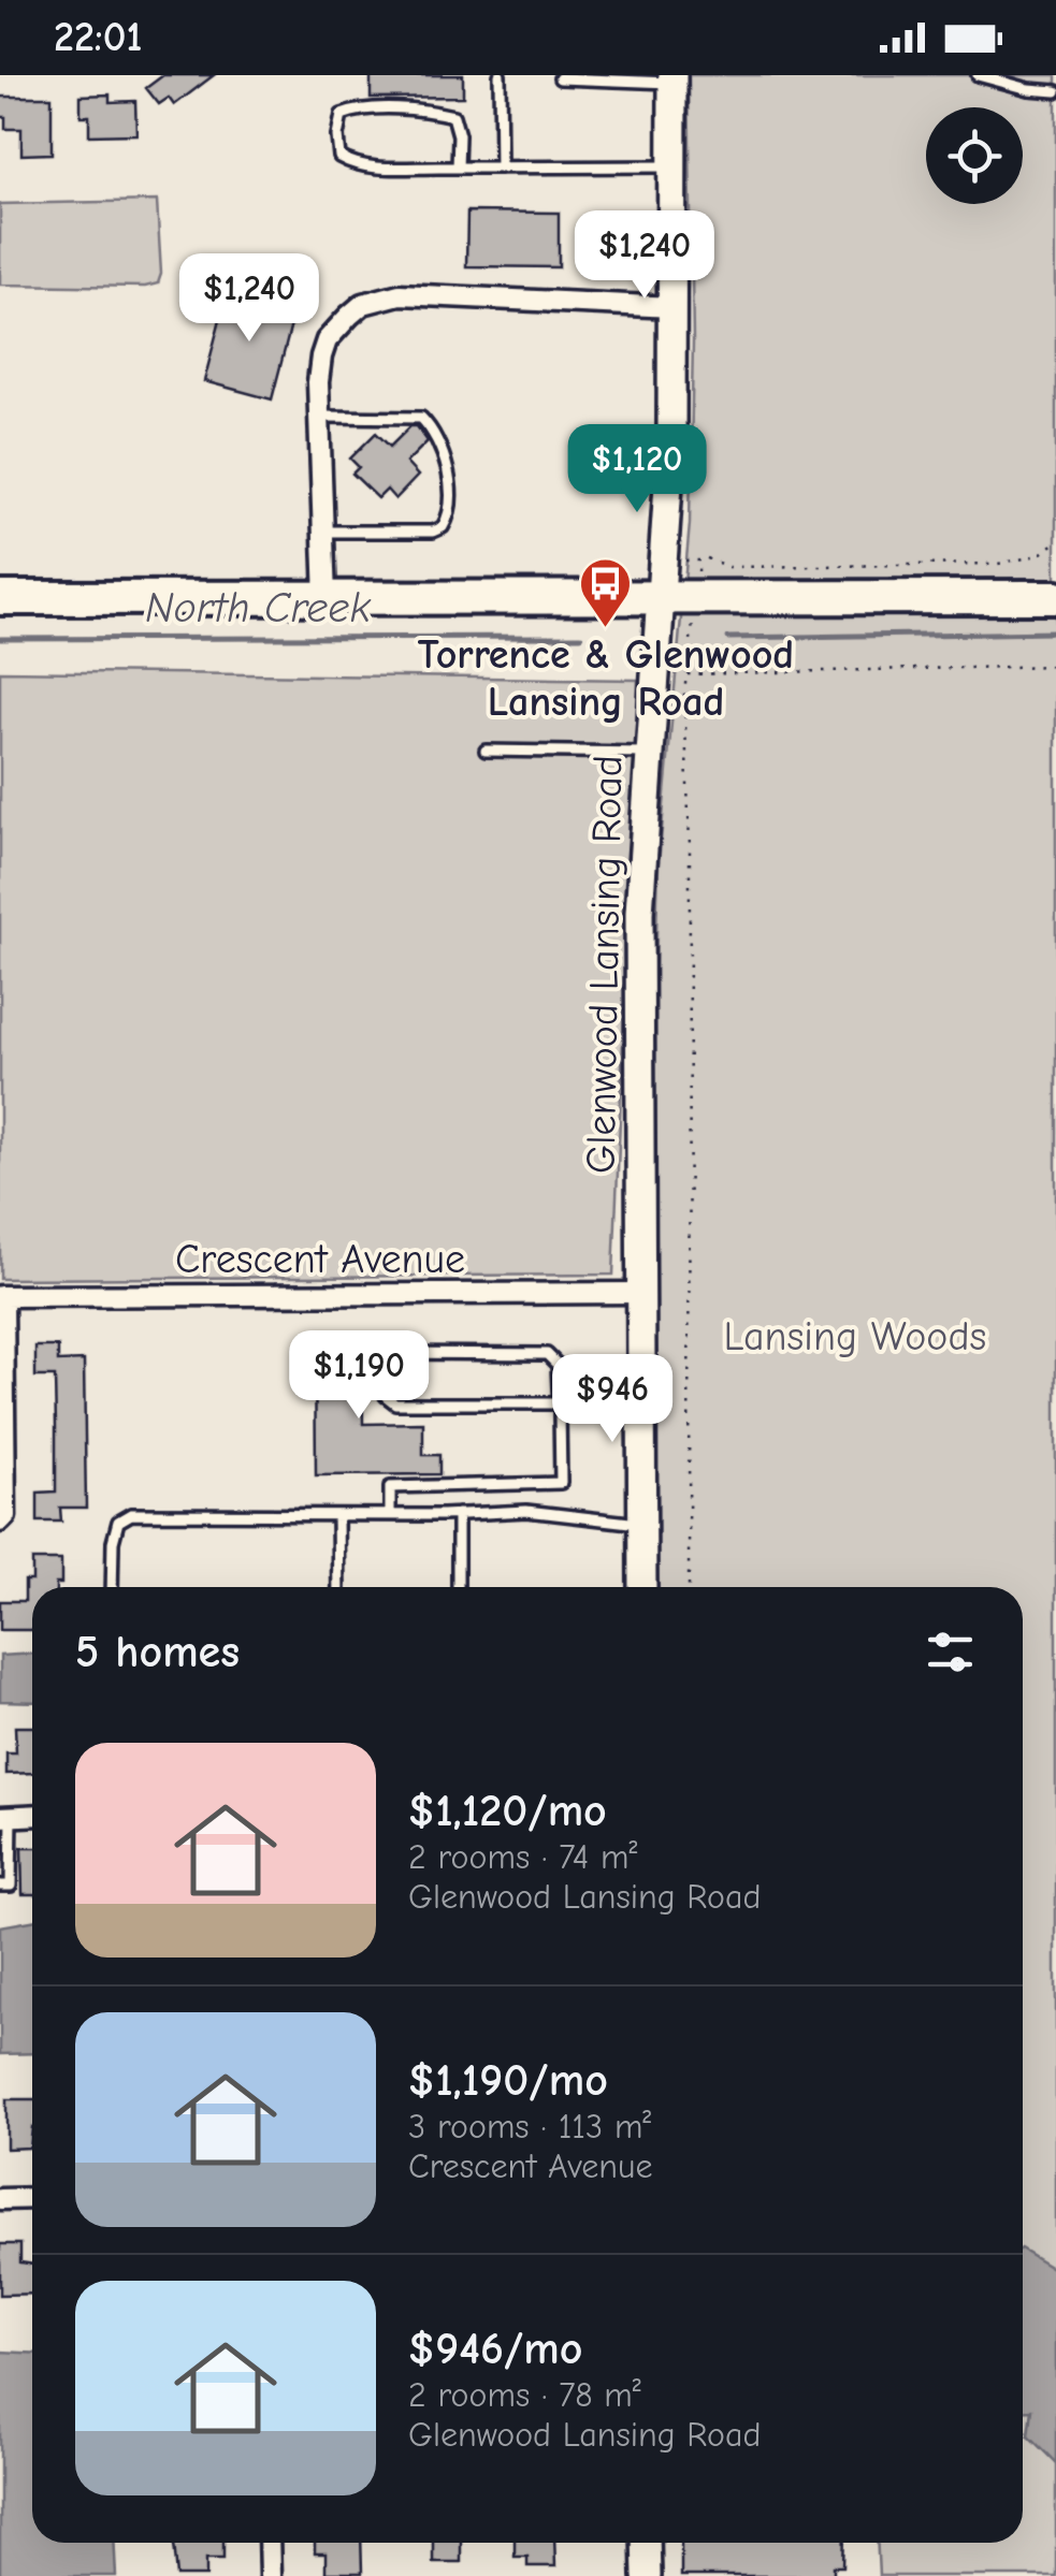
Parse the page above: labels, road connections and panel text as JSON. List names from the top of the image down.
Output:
{
  "streets": {
    "main road": ["Glenwood Lansing Road"],
    "street": ["Crescent Avenue"]
  },
  "crossings": [
    ["Glenwood Lansing Road", "Crescent Avenue"]
  ],
  "water": ["North Creek"],
  "parks": ["Lansing Woods"],
  "places": {
    "bus stop": ["Torrence & Glenwood Lansing Road"]
  },
  "page": {
    "status": "22:01",
    "price": [
      "$1,240",
      "$1,240",
      "$1,120",
      "$1,190",
      "$946"
    ],
    "heading": "5 homes",
    "list": [
      {
        "name": "$1,120/mo",
        "note": "2 rooms · 74 m² · Glenwood Lansing Road"
      },
      {
        "name": "$1,190/mo",
        "note": "3 rooms · 113 m² · Crescent Avenue"
      },
      {
        "name": "$946/mo",
        "note": "2 rooms · 78 m² · Glenwood Lansing Road"
      }
    ]
  }
}
